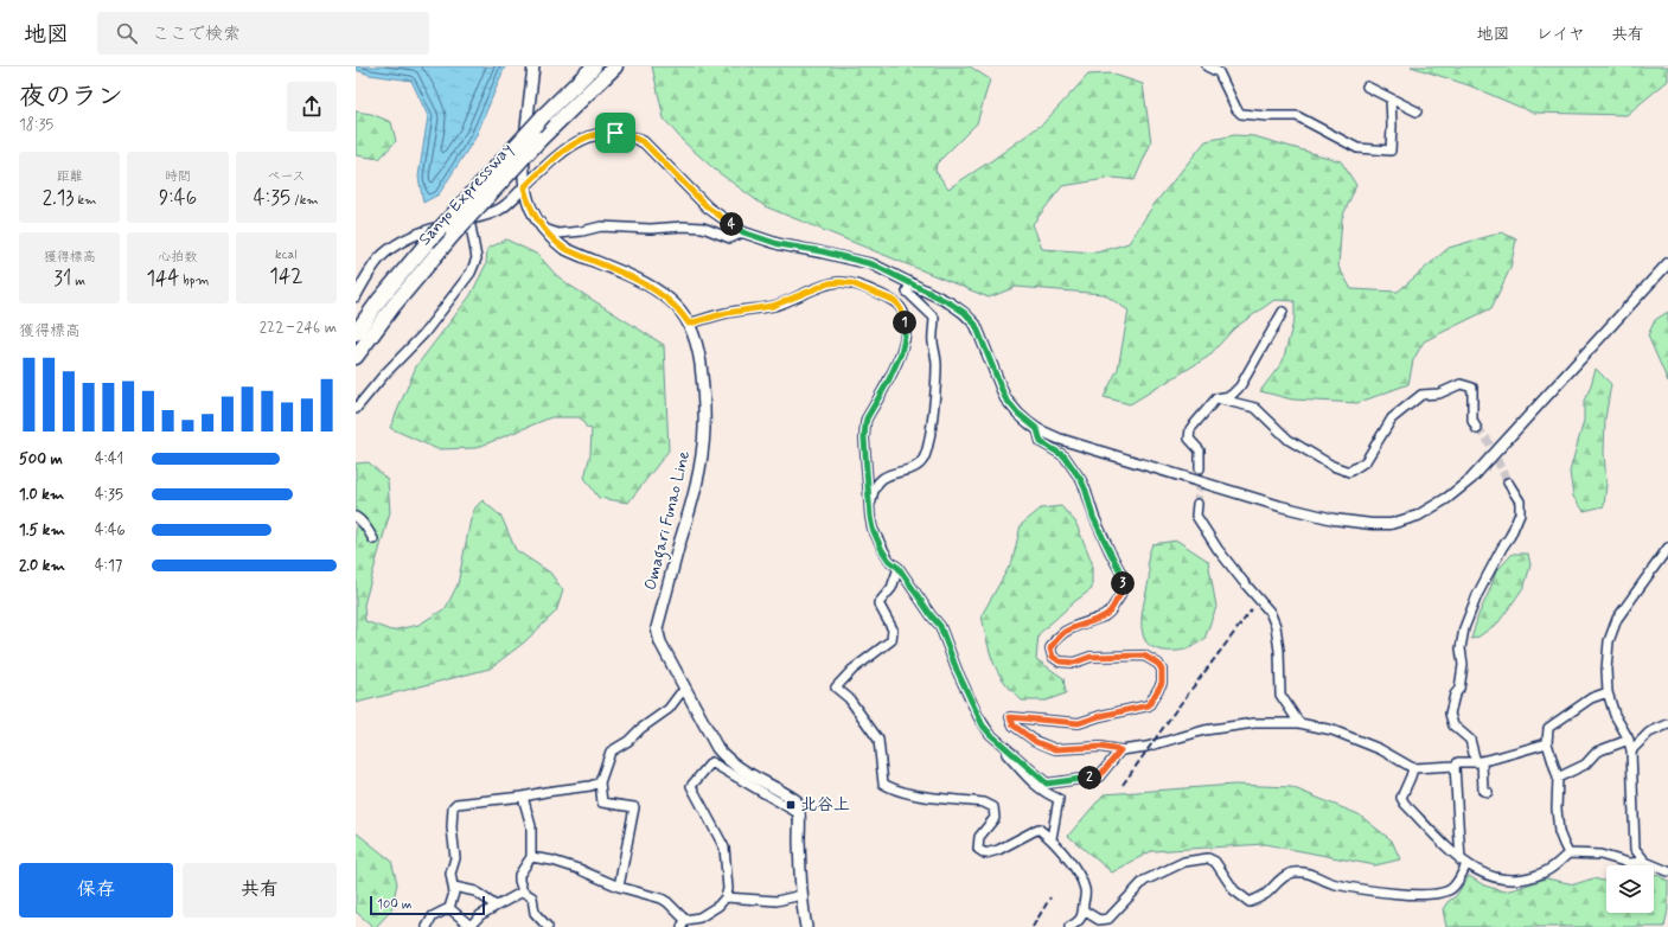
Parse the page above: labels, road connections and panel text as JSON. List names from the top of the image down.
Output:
{
  "streets": {
    "highway": ["Sanyo Expressway"],
    "main road": ["Omagari Funao Line"]
  },
  "places": {
    "transit": ["北谷上"]
  },
  "scale_bar": "100 m",
  "page": {
    "header": "地図",
    "search": "ここで検索",
    "nav": ["地図", "レイヤ", "共有"],
    "heading": ["夜のラン", "18:35"],
    "stats": [
      ["距離", "2.13 km"],
      ["時間", "9:46"],
      ["ペース", "4:35 /km"],
      ["獲得標高", "31 m"],
      ["心拍数", "144 bpm"],
      ["kcal", "142"]
    ],
    "pins": [
      "4",
      "1",
      "3",
      "2"
    ],
    "chart": ["獲得標高", "222–246 m"],
    "list": [
      {
        "name": "500 m",
        "note": "4:41"
      },
      {
        "name": "1.0 km",
        "note": "4:35"
      },
      {
        "name": "1.5 km",
        "note": "4:46"
      },
      {
        "name": "2.0 km",
        "note": "4:17"
      }
    ],
    "buttons": ["保存", "共有"],
    "scale": "100 m"
  }
}
